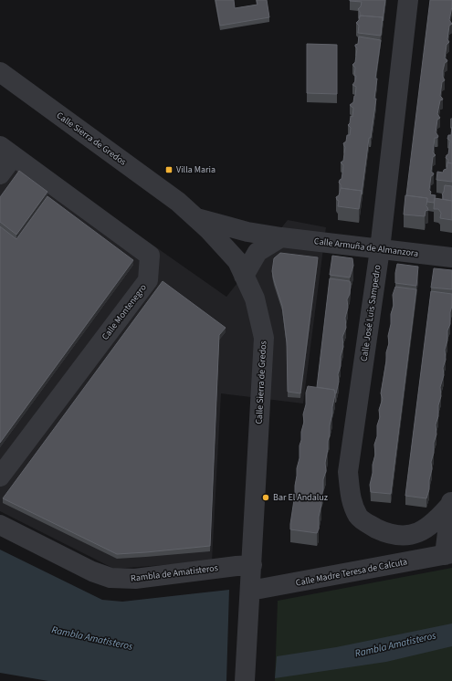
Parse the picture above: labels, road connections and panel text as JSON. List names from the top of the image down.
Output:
{
  "streets": {
    "street": [
      "Calle Sierra de Gredos",
      "Calle Armuña de Almanzora",
      "Calle Montenegro",
      "Calle José Luis Sampedro",
      "Calle Madre Teresa de Calcuta",
      "Rambla de Amatisteros"
    ]
  },
  "crossings": [
    ["Calle Sierra de Gredos", "Calle Armuña de Almanzora"],
    ["Calle Sierra de Gredos", "Calle Madre Teresa de Calcuta"],
    ["Calle Sierra de Gredos", "Rambla de Amatisteros"],
    ["Calle Armuña de Almanzora", "Calle José Luis Sampedro"]
  ],
  "water": ["Rambla Amatisteros"],
  "places": {
    "transit": ["Villa Maria"],
    "other": ["Bar El Andaluz"]
  }
}
